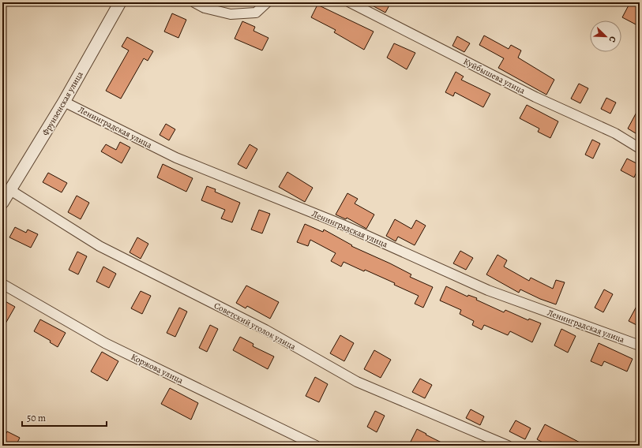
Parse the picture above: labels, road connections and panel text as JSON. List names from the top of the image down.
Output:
{
  "streets": {
    "street": [
      "Куйбышева улица",
      "Фрунзенская улица",
      "Ленинградская улица",
      "Советский уголок улица",
      "Коржова улица"
    ]
  },
  "crossings": [
    ["Фрунзенская улица", "Ленинградская улица"],
    ["Фрунзенская улица", "Советский уголок улица"]
  ],
  "scale_bar": "50 m",
  "north": "bottom right"
}
